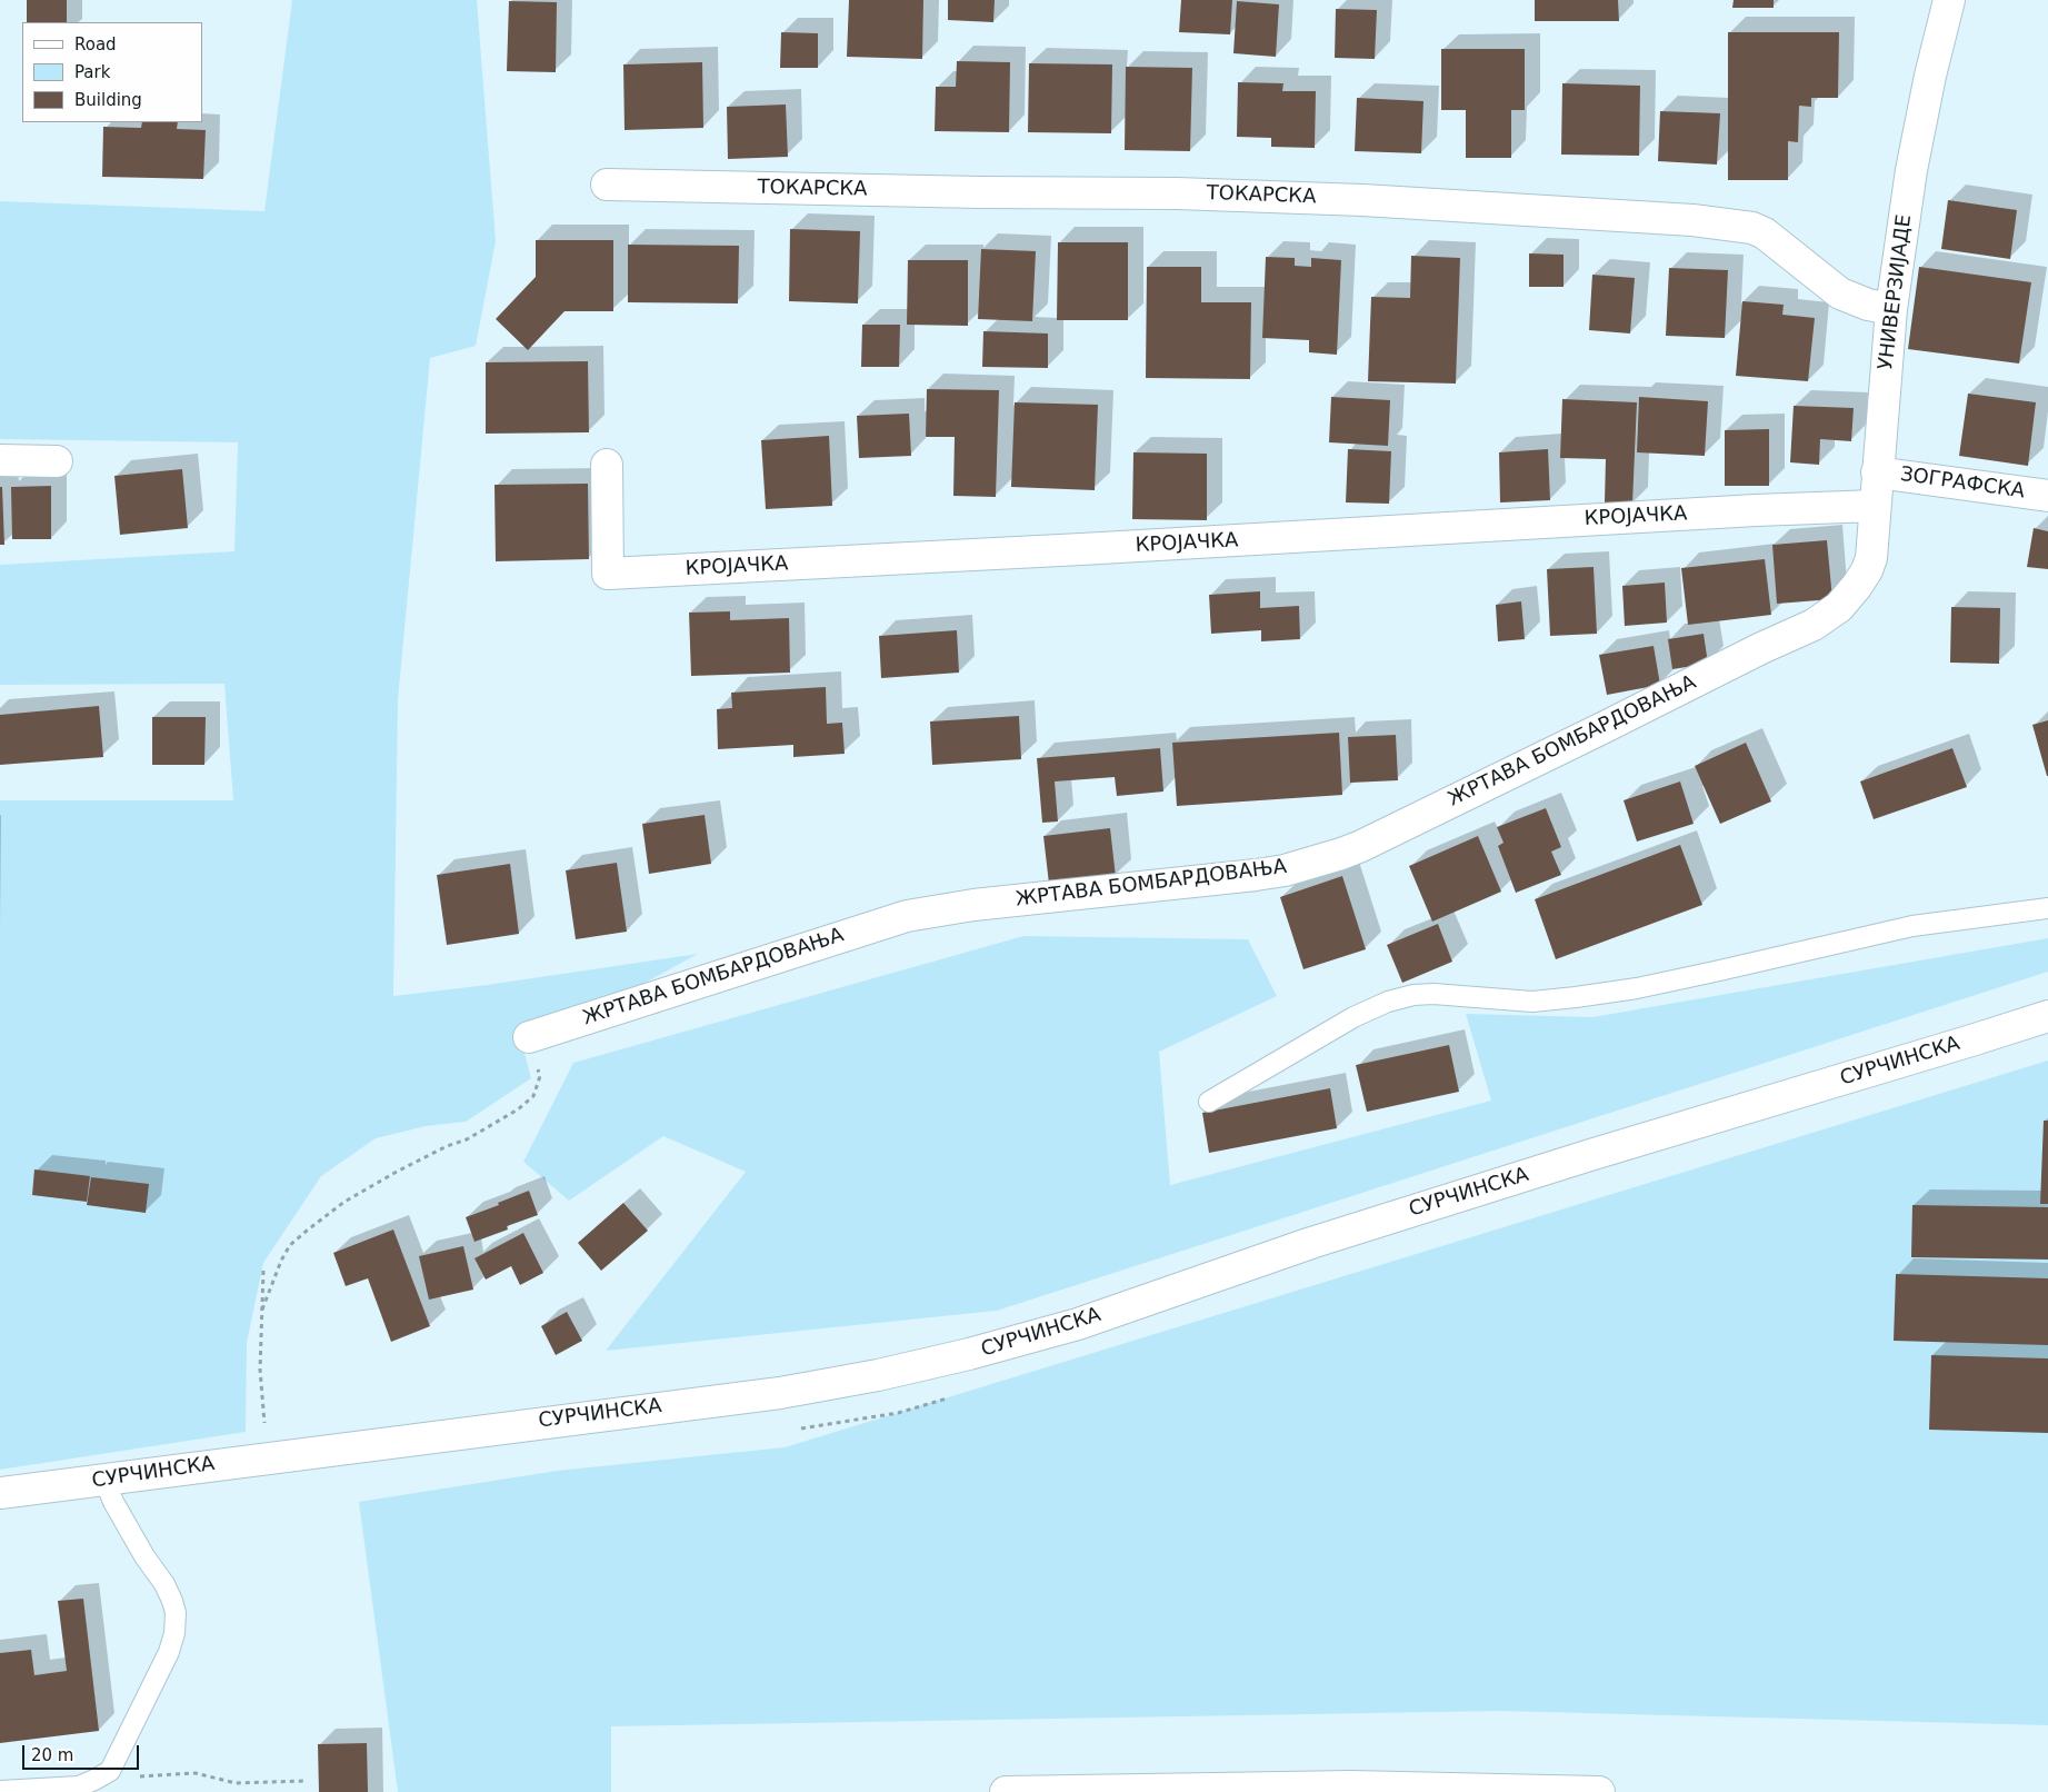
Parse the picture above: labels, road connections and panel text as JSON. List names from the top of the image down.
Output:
{
  "streets": {
    "street": [
      "ТОКАРСКА",
      "УНИВЕРЗИЈАДЕ",
      "ЗОГРАФСКА",
      "КРОЈАЧКА",
      "ЖРТАВА БОМБАРДОВАЊА",
      "СУРЧИНСКА"
    ]
  },
  "crossings": [
    ["ТОКАРСКА", "УНИВЕРЗИЈАДЕ"],
    ["УНИВЕРЗИЈАДЕ", "ЗОГРАФСКА"],
    ["УНИВЕРЗИЈАДЕ", "КРОЈАЧКА"],
    ["УНИВЕРЗИЈАДЕ", "ЖРТАВА БОМБАРДОВАЊА"]
  ],
  "legend": ["Road", "Park", "Building"],
  "scale_bar": "20 m"
}
